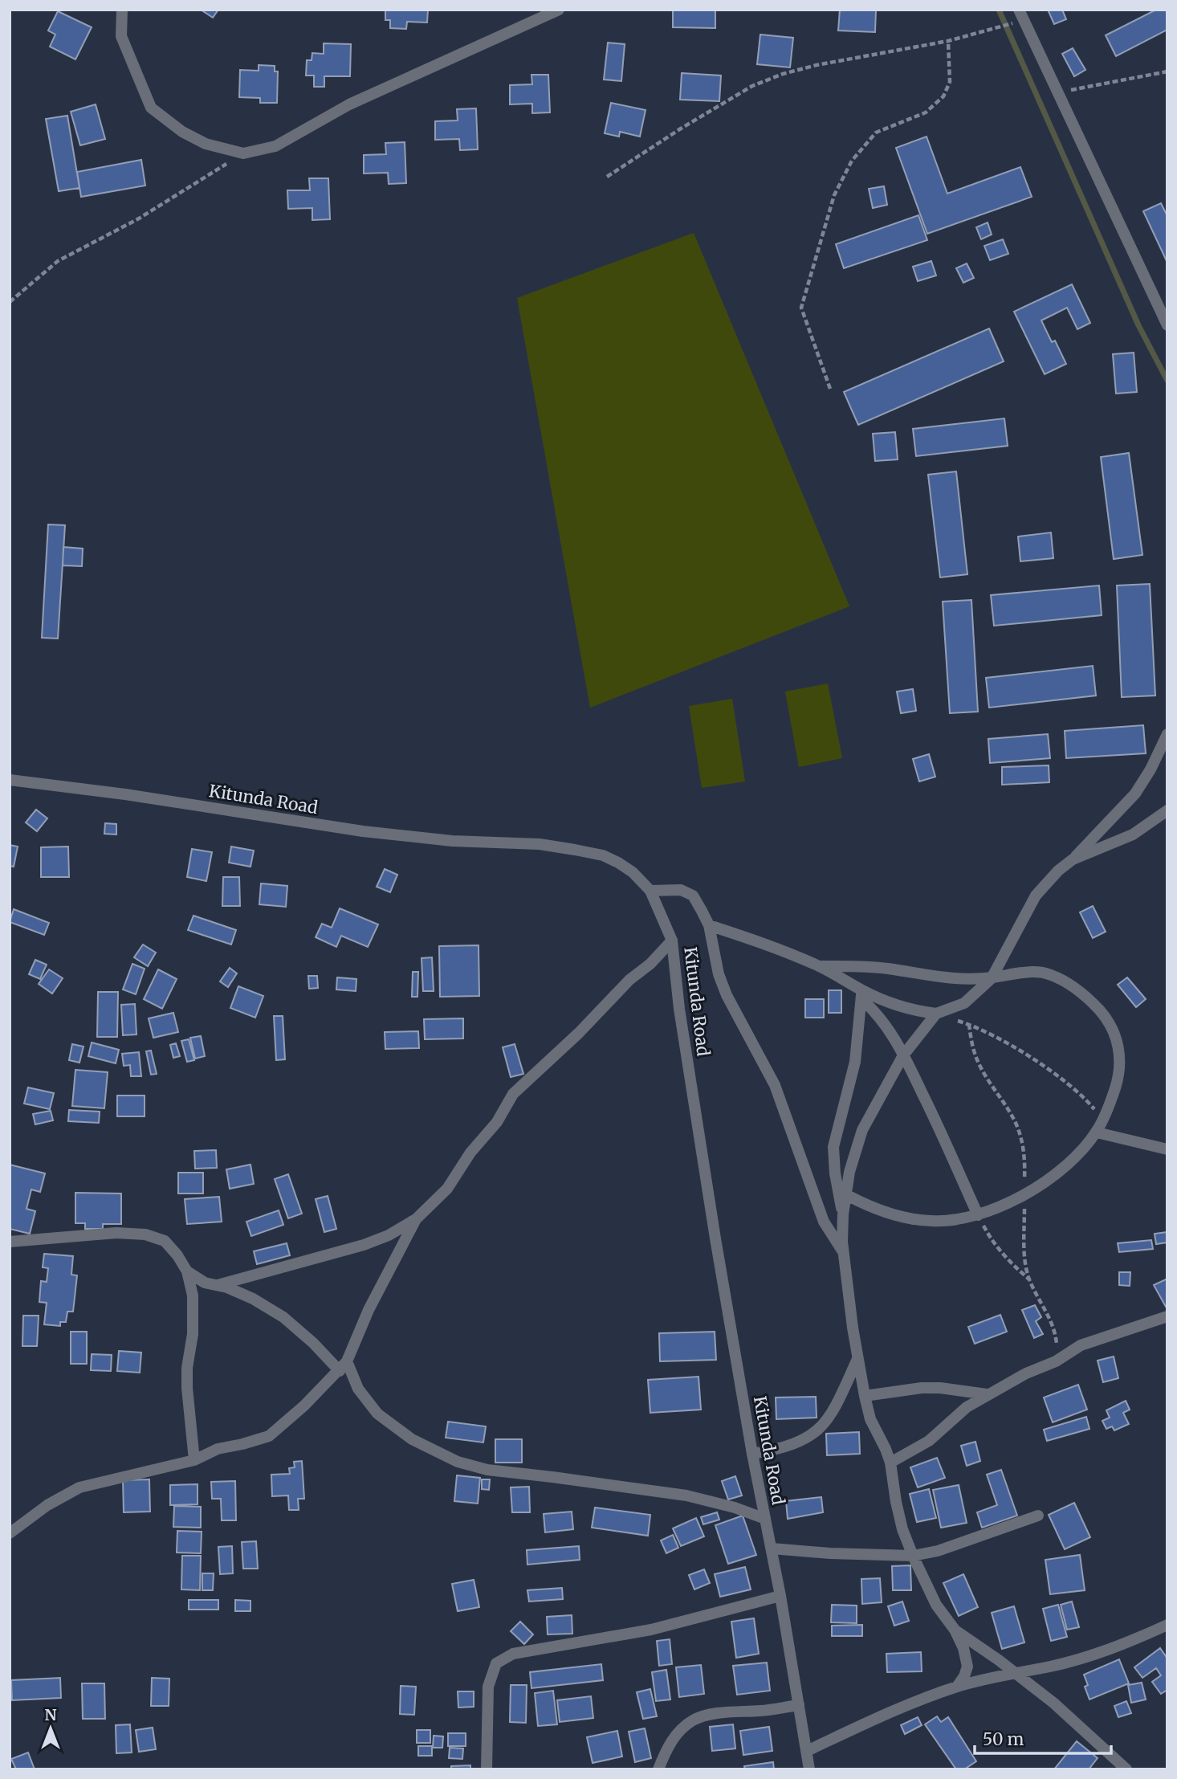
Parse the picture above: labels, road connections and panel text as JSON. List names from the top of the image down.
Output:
{
  "streets": {
    "street": ["Kitunda Road"]
  },
  "scale_bar": "50 m",
  "north": "top"
}
